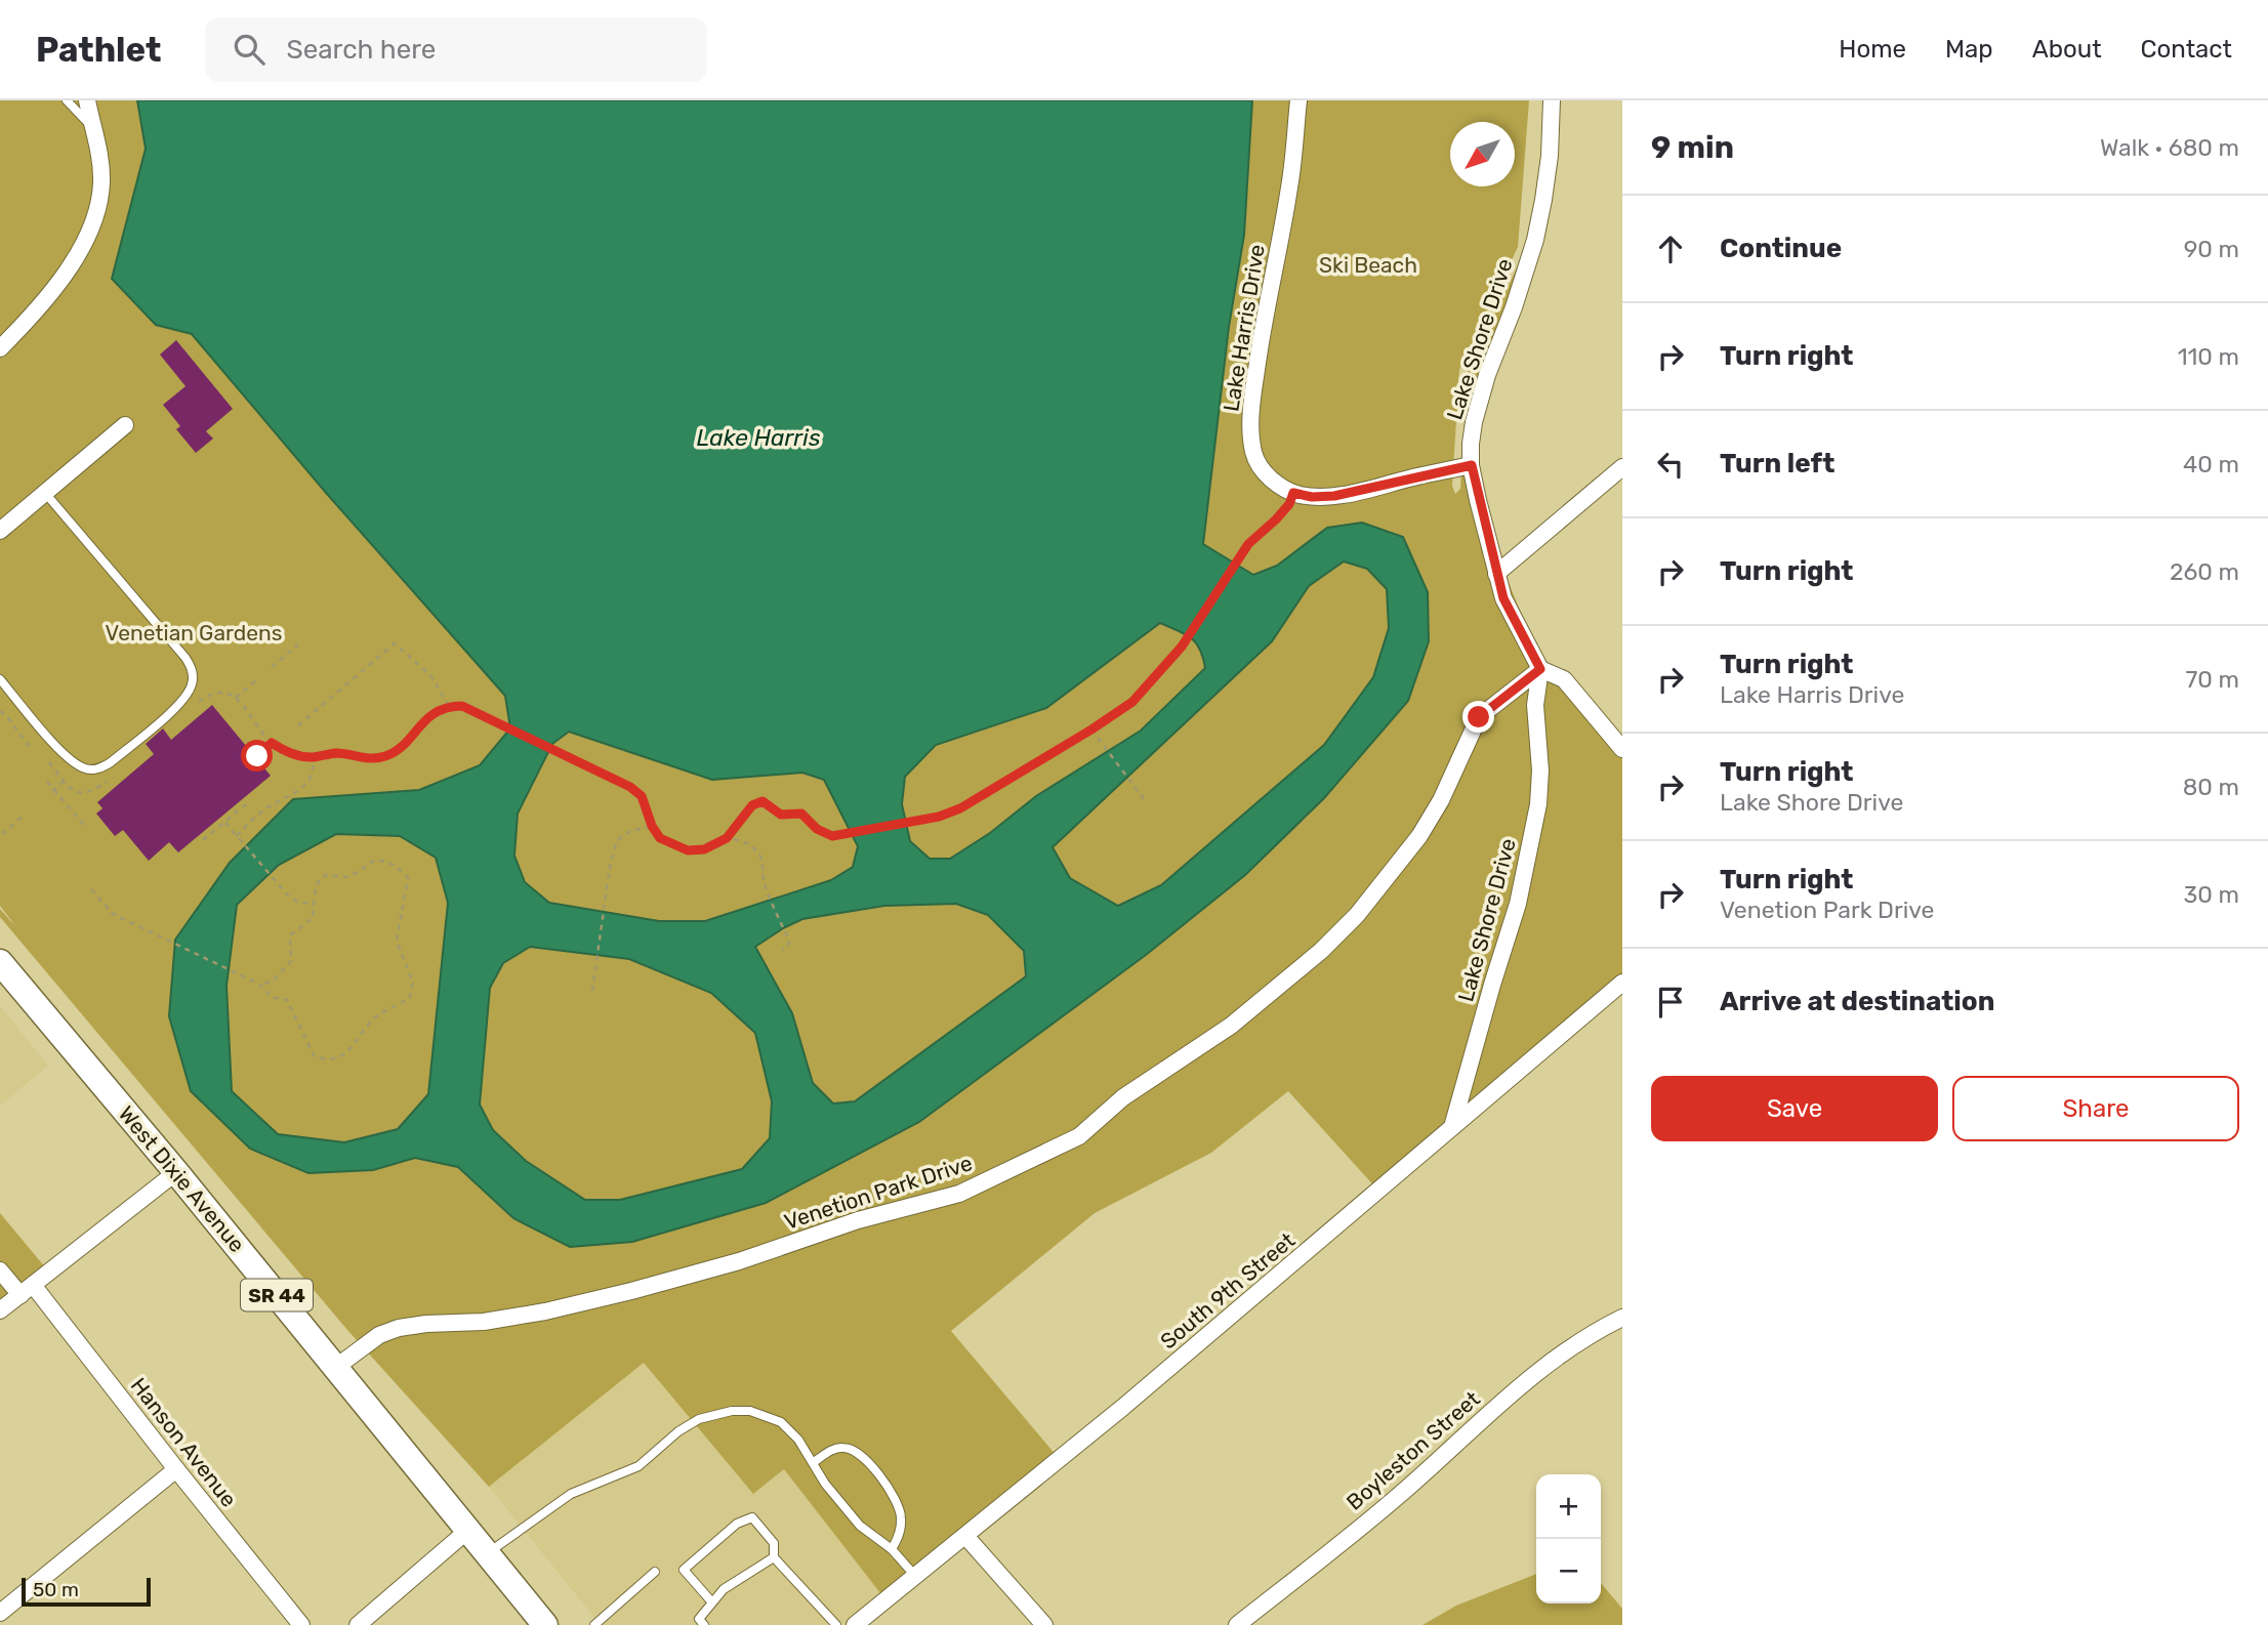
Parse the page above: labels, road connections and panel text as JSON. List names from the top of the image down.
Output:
{
  "streets": {
    "main road": ["West Dixie Avenue", "SR 44"],
    "street": [
      "Lake Harris Drive",
      "Lake Shore Drive",
      "Venetion Park Drive",
      "South 9th Street",
      "Hanson Avenue",
      "Boyleston Street"
    ]
  },
  "crossings": [
    ["Lake Shore Drive", "Venetion Park Drive"],
    ["Lake Shore Drive", "South 9th Street"],
    ["West Dixie Avenue", "Venetion Park Drive"]
  ],
  "water": ["Lake Harris"],
  "parks": ["Ski Beach", "Venetian Gardens"],
  "scale_bar": "50 m",
  "north": "bottom left",
  "page": {
    "header": "Pathlet",
    "search": "Search here",
    "nav": [
      "Home",
      "Map",
      "About",
      "Contact"
    ],
    "heading": ["9 min", "Walk · 680 m"],
    "list": [
      ["Continue", "90 m"],
      ["Turn right", "110 m"],
      ["Turn left", "40 m"],
      ["Turn right", "260 m"],
      ["Turn right", "Lake Harris Drive", "70 m"],
      ["Turn right", "Lake Shore Drive", "80 m"],
      ["Turn right", "Venetion Park Drive", "30 m"],
      "Arrive at destination"
    ],
    "buttons": ["Save", "Share"],
    "map_buttons": ["+", "−"],
    "scale": "50 m"
  }
}
